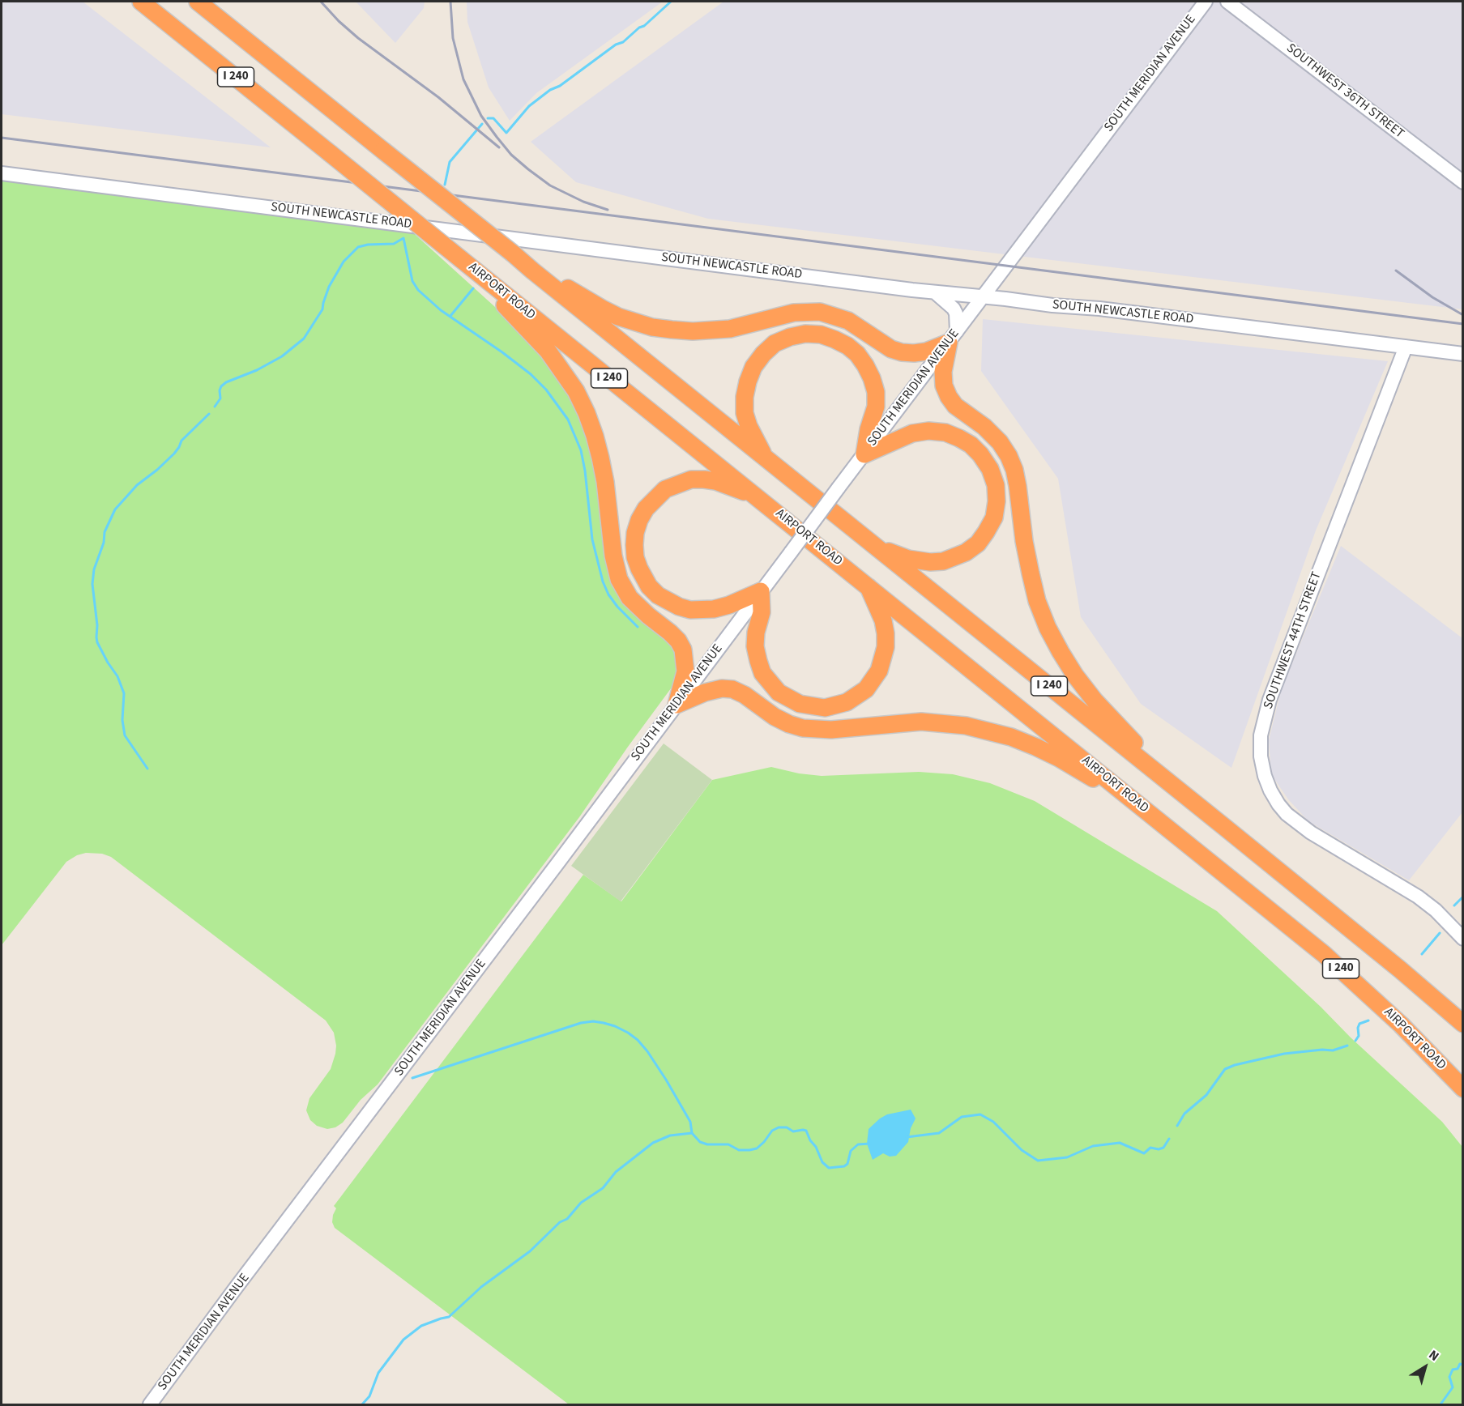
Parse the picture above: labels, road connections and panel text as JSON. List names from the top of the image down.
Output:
{
  "streets": {
    "highway": ["I 240", "AIRPORT ROAD"],
    "main road": [
      "SOUTH MERIDIAN AVENUE",
      "SOUTHWEST 36TH STREET",
      "SOUTH NEWCASTLE ROAD",
      "SOUTHWEST 44TH STREET"
    ]
  },
  "crossings": [
    ["SOUTH MERIDIAN AVENUE", "SOUTH NEWCASTLE ROAD"],
    ["SOUTH NEWCASTLE ROAD", "SOUTHWEST 44TH STREET"]
  ],
  "north": "top right"
}
